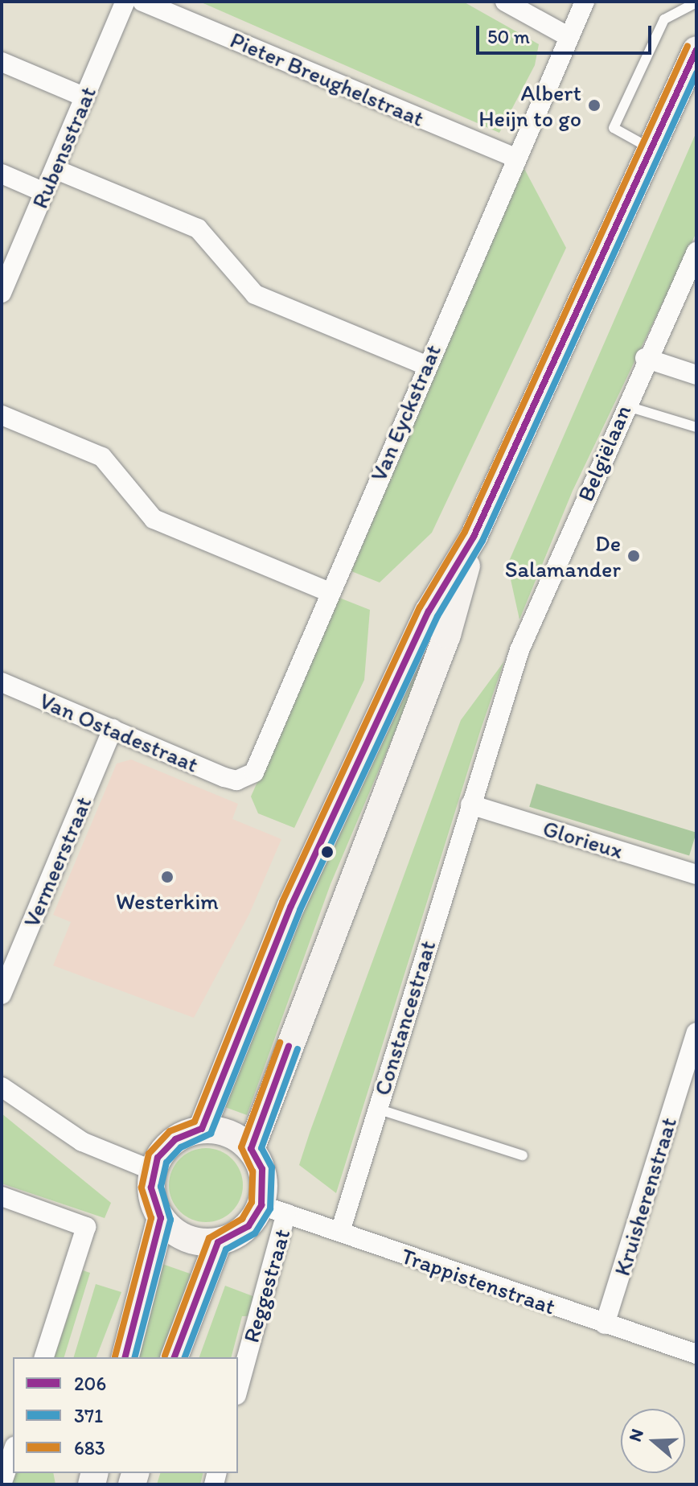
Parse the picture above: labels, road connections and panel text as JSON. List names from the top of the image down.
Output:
{
  "streets": {
    "street": [
      "Pieter Breughelstraat",
      "Rubensstraat",
      "Van Eyckstraat",
      "Belgiëlaan",
      "Van Ostadestraat",
      "Glorieux",
      "Vermeerstraat",
      "Constancestraat",
      "Kruisherenstraat",
      "Trappistenstraat",
      "Reggestraat"
    ]
  },
  "crossings": [
    ["Pieter Breughelstraat", "Van Eyckstraat"],
    ["Van Eyckstraat", "Van Ostadestraat"],
    ["Belgiëlaan", "Glorieux"],
    ["Belgiëlaan", "Constancestraat"],
    ["Van Ostadestraat", "Vermeerstraat"],
    ["Glorieux", "Constancestraat"],
    ["Constancestraat", "Trappistenstraat"],
    ["Kruisherenstraat", "Trappistenstraat"],
    ["Trappistenstraat", "Reggestraat"]
  ],
  "places": ["Albert Heijn to go", "De Salamander", "Westerkim"],
  "lines": ["transit line 683", "transit line 206", "transit line 371"],
  "legend": ["206", "371", "683"],
  "scale_bar": "50 m",
  "north": "left"
}
